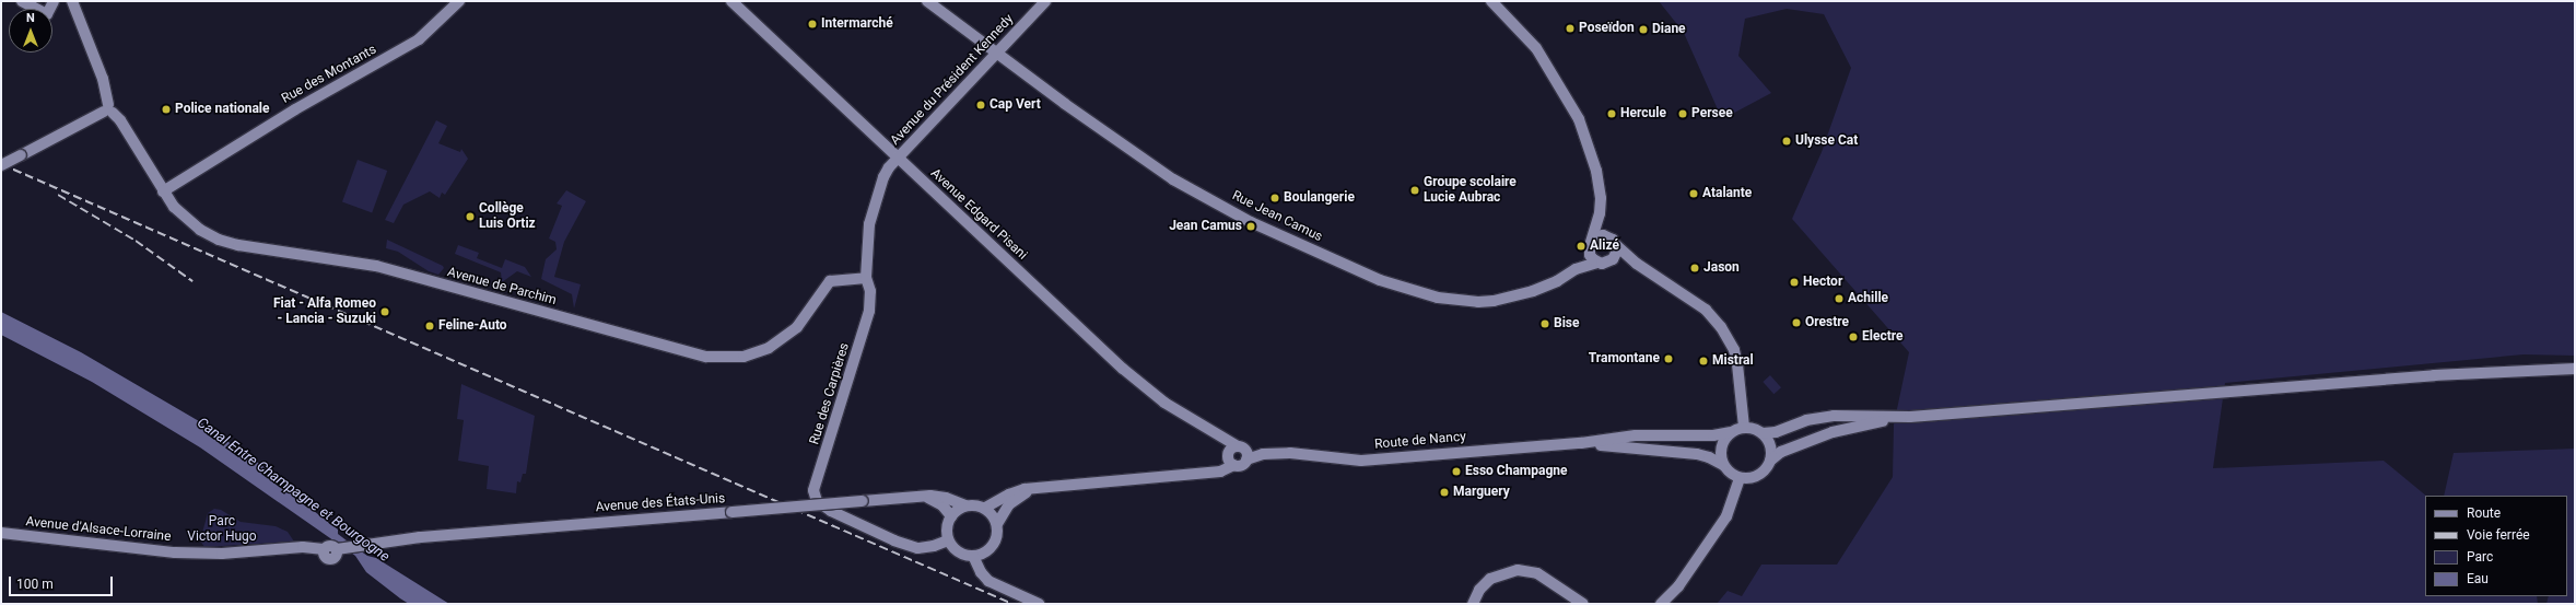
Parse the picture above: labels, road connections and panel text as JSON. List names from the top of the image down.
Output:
{
  "streets": {
    "street": [
      "Rue des Montants",
      "Avenue du Président Kennedy",
      "Avenue Edgard Pisani",
      "Rue Jean Camus",
      "Avenue de Parchim",
      "Rue des Carpières",
      "Route de Nancy",
      "Avenue des États-Unis",
      "Avenue d'Alsace-Lorraine"
    ]
  },
  "crossings": [
    ["Rue des Montants", "Avenue de Parchim"],
    ["Avenue du Président Kennedy", "Avenue Edgard Pisani"],
    ["Avenue du Président Kennedy", "Rue Jean Camus"],
    ["Avenue du Président Kennedy", "Rue des Carpières"],
    ["Avenue Edgard Pisani", "Rue des Carpières"],
    ["Avenue Edgard Pisani", "Route de Nancy"],
    ["Avenue de Parchim", "Rue des Carpières"],
    ["Rue des Carpières", "Route de Nancy"],
    ["Rue des Carpières", "Avenue des États-Unis"],
    ["Route de Nancy", "Avenue des États-Unis"],
    ["Avenue des États-Unis", "Avenue d'Alsace-Lorraine"]
  ],
  "water": ["Canal Entre Champagne et Bourgogne"],
  "parks": ["Parc Victor Hugo"],
  "places": [
    "Intermarché",
    "Poseïdon",
    "Diane",
    "Cap Vert",
    "Police nationale",
    "Hercule",
    "Persee",
    "Ulysse Cat",
    "Groupe scolaire Lucie Aubrac",
    "Atalante",
    "Boulangerie",
    "Collège Luis Ortiz",
    "Jean Camus",
    "Alizé",
    "Jason",
    "Hector",
    "Achille",
    "Fiat - Alfa Romeo - Lancia - Suzuki",
    "Orestre",
    "Bise",
    "Feline-Auto",
    "Electre",
    "Tramontane",
    "Mistral",
    "Esso Champagne",
    "Marguery"
  ],
  "legend": [
    "Route",
    "Voie ferrée",
    "Parc",
    "Eau"
  ],
  "scale_bar": "100 m",
  "north": "top"
}
